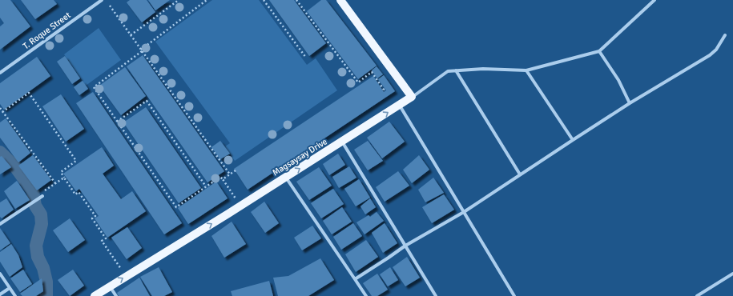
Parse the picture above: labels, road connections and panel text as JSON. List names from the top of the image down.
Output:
{
  "streets": {
    "main road": ["Magsaysay Drive"],
    "street": ["T. Roque Street"]
  },
  "one_way": ["Magsaysay Drive"]
}
